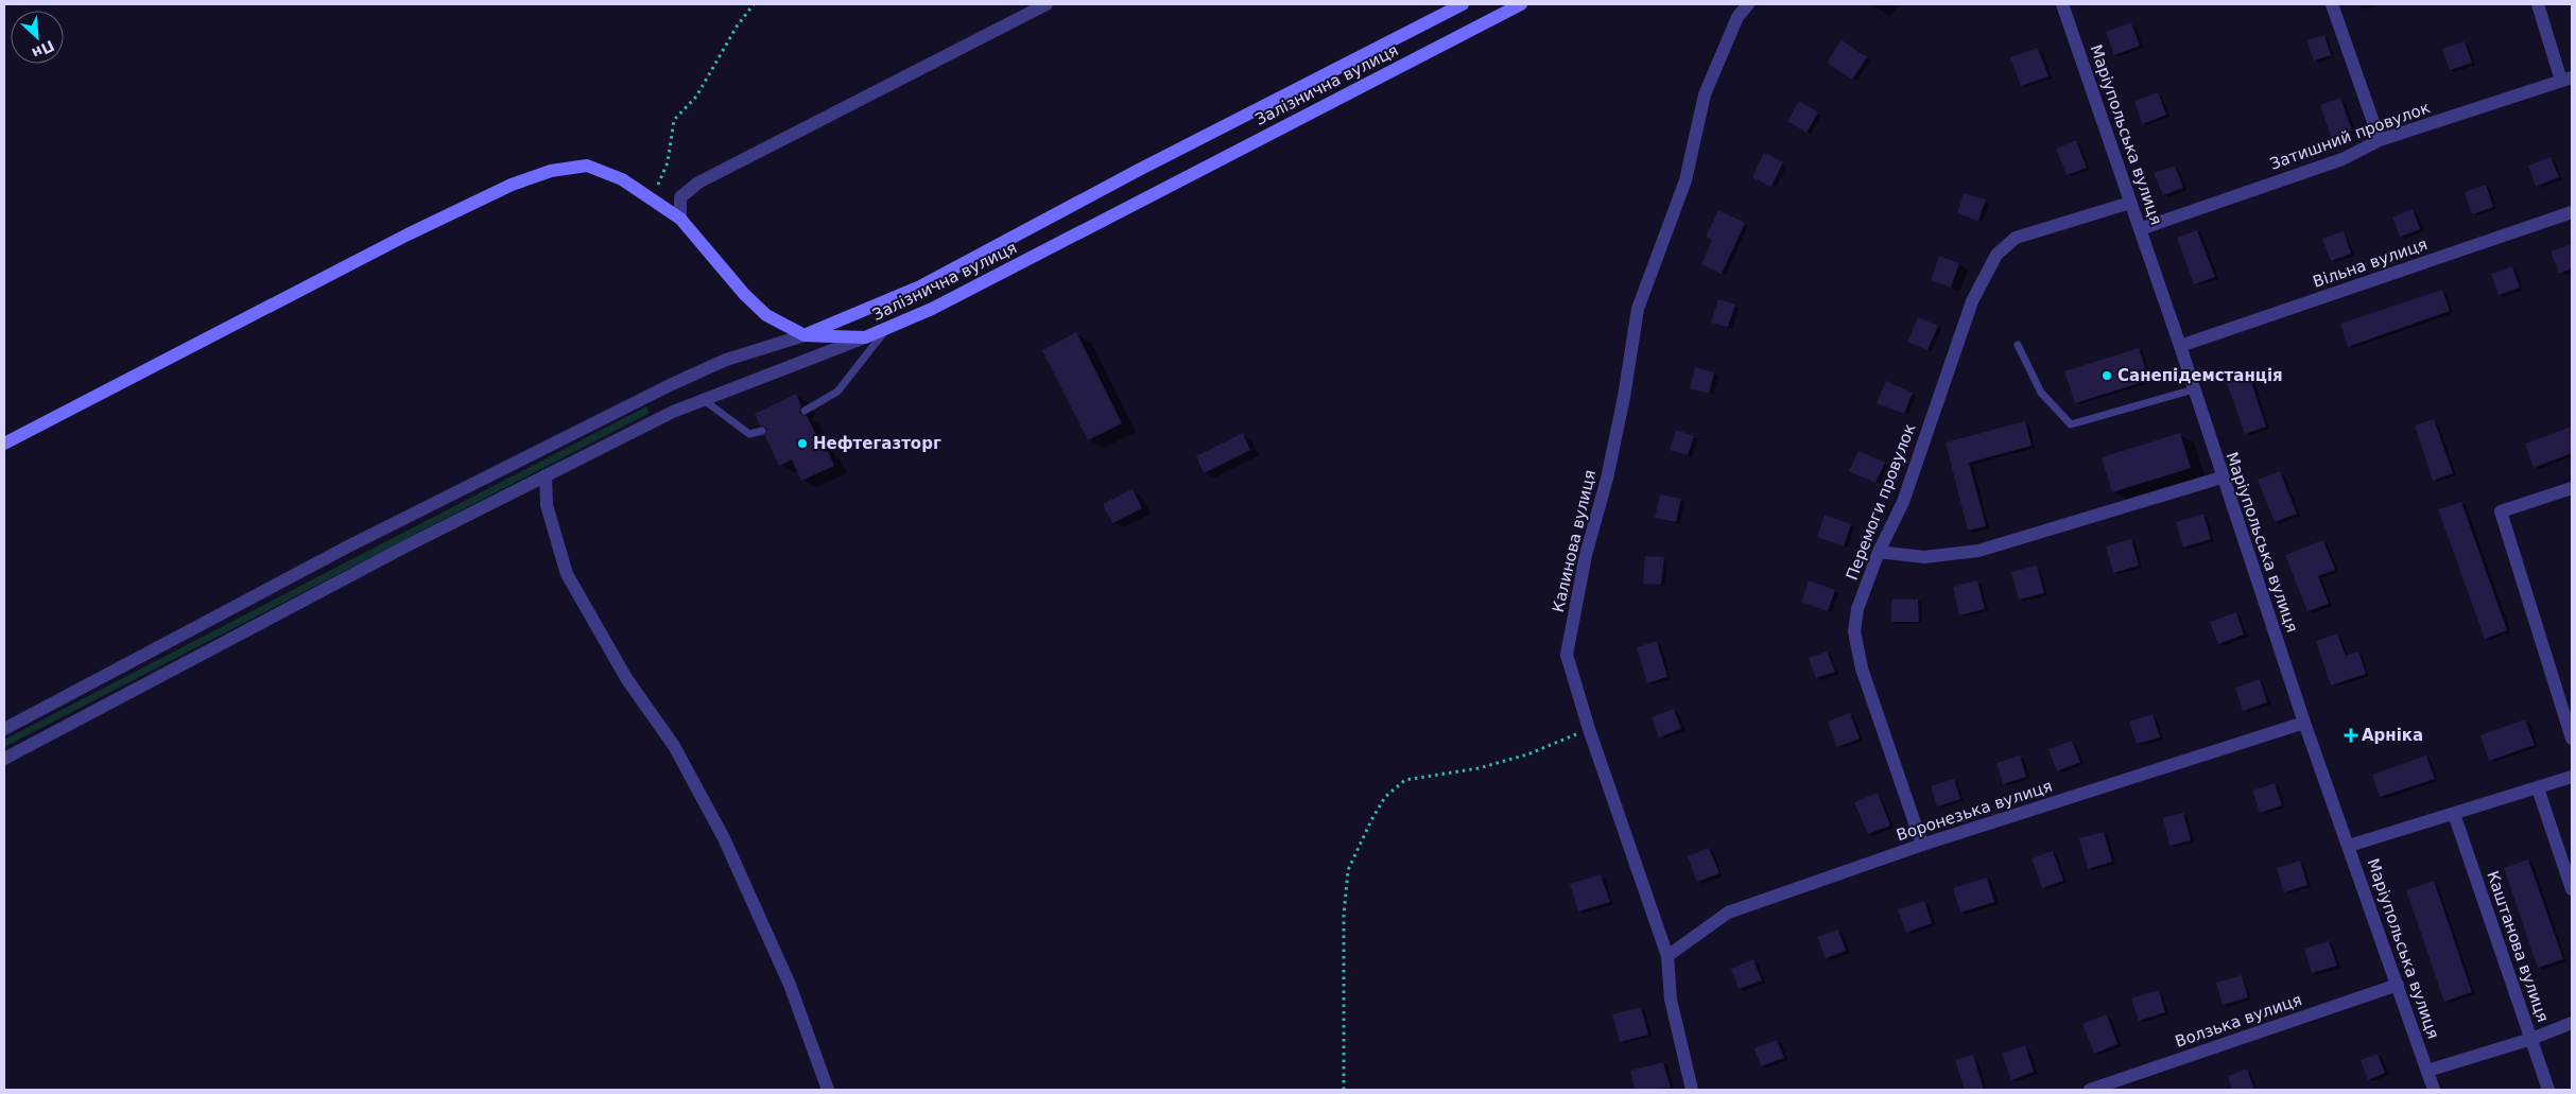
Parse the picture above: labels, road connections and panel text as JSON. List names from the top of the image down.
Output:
{
  "streets": {
    "main road": ["Залізнична вулиця"],
    "street": [
      "Маріупольська вулиця",
      "Затишний провулок",
      "Вільна вулиця",
      "Перемоги провулок",
      "Калинова вулиця",
      "Воронезька вулиця",
      "Каштанова вулиця",
      "Волзька вулиця"
    ]
  },
  "crossings": [
    ["Маріупольська вулиця", "Затишний провулок"],
    ["Маріупольська вулиця", "Вільна вулиця"],
    ["Маріупольська вулиця", "Перемоги провулок"],
    ["Маріупольська вулиця", "Воронезька вулиця"],
    ["Маріупольська вулиця", "Волзька вулиця"],
    ["Перемоги провулок", "Воронезька вулиця"],
    ["Калинова вулиця", "Воронезька вулиця"]
  ],
  "places": {
    "other": ["Санепідемстанція", "Нефтегазторг"],
    "health": ["Арніка"]
  },
  "north": "bottom right"
}
